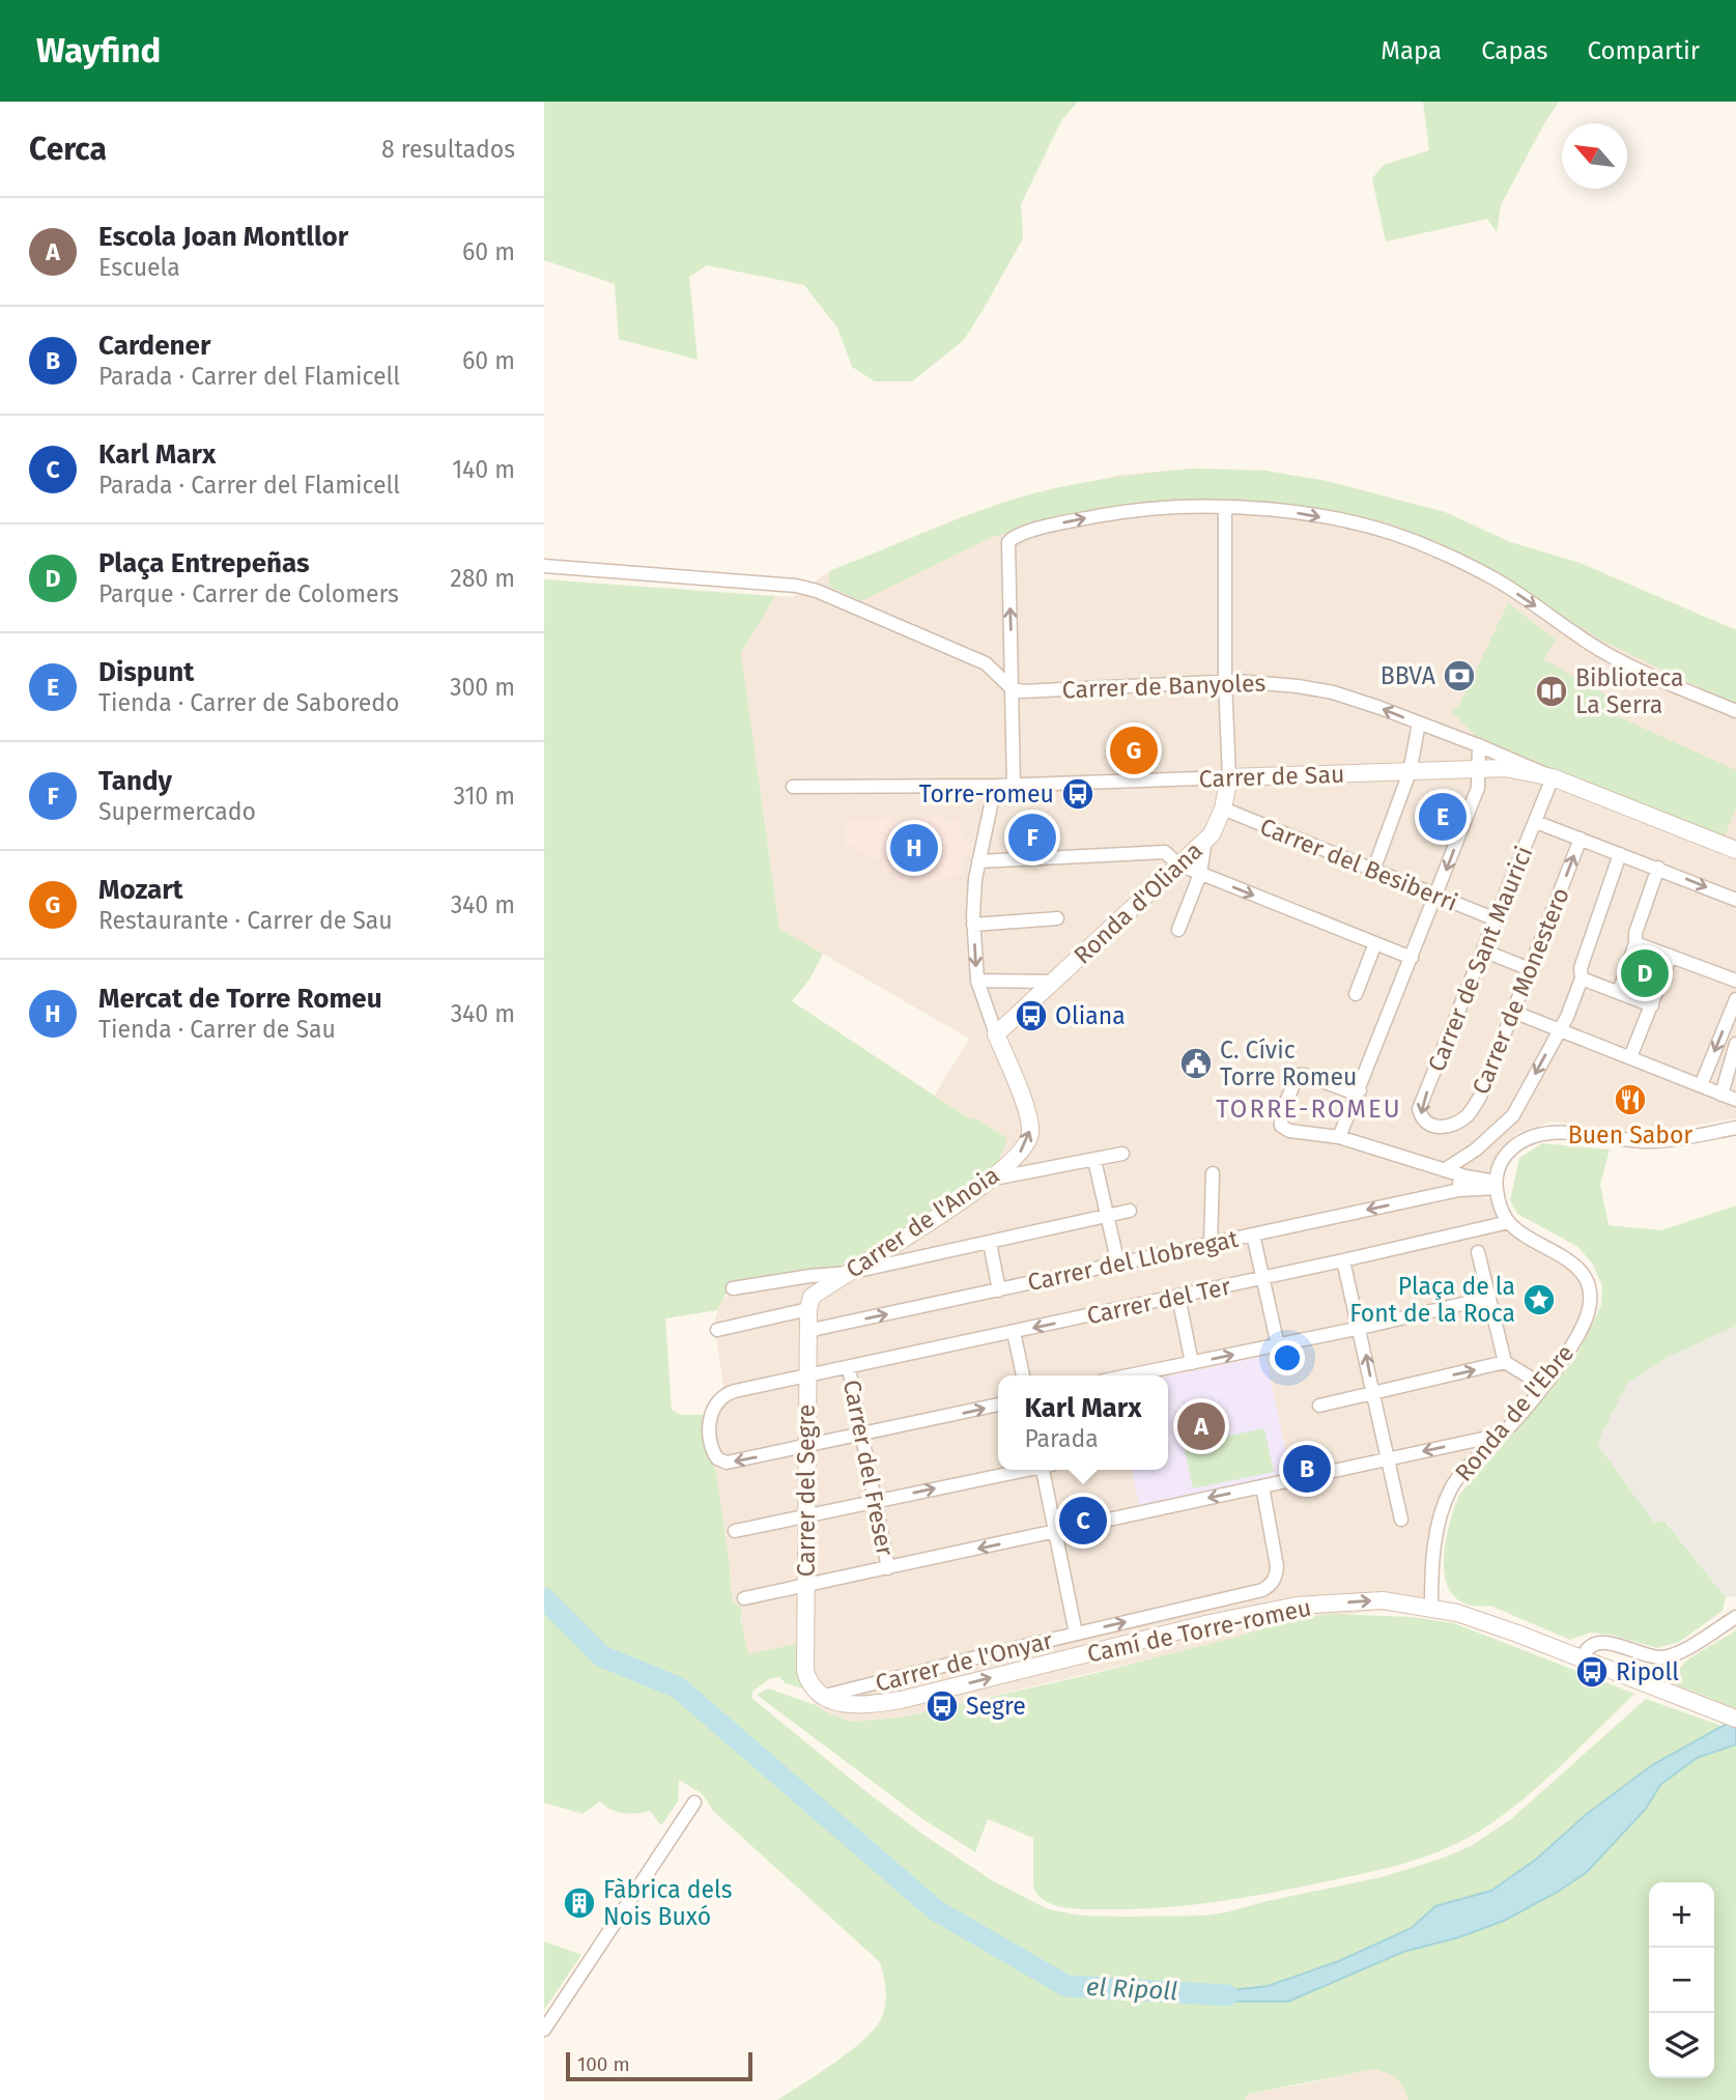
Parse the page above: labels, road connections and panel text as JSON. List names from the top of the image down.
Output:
{
  "streets": {
    "street": [
      "Carrer de Banyoles",
      "Carrer de Sau",
      "Carrer del Besiberri",
      "Ronda d'Oliana",
      "Carrer de Sant Maurici",
      "Carrer de Monestero",
      "Carrer de l'Anoia",
      "Carrer del Llobregat",
      "Carrer del Ter",
      "Ronda de l'Ebre",
      "Carrer del Freser",
      "Carrer del Segre",
      "Camí de Torre-romeu",
      "Carrer de l'Onyar"
    ]
  },
  "crossings": [
    ["Carrer de Banyoles", "Carrer de Sau"],
    ["Carrer de Banyoles", "Carrer de Sant Maurici"],
    ["Carrer de Sau", "Ronda d'Oliana"],
    ["Carrer de Sau", "Carrer de Sant Maurici"],
    ["Carrer de Sau", "Carrer de l'Anoia"],
    ["Carrer del Besiberri", "Ronda d'Oliana"],
    ["Carrer del Besiberri", "Carrer de Sant Maurici"],
    ["Ronda d'Oliana", "Carrer de l'Anoia"],
    ["Carrer de Sant Maurici", "Carrer de Monestero"],
    ["Carrer de l'Anoia", "Carrer del Segre"],
    ["Carrer del Llobregat", "Carrer del Segre"],
    ["Carrer del Ter", "Ronda de l'Ebre"],
    ["Carrer del Ter", "Carrer del Freser"],
    ["Carrer del Ter", "Carrer del Segre"],
    ["Ronda de l'Ebre", "Camí de Torre-romeu"],
    ["Carrer del Segre", "Camí de Torre-romeu"],
    ["Carrer del Segre", "Carrer de l'Onyar"],
    ["Camí de Torre-romeu", "Carrer de l'Onyar"]
  ],
  "one_way": ["Carrer de Banyoles"],
  "districts": ["TORRE-ROMEU"],
  "water": ["el Ripoll"],
  "places": {
    "bank": ["BBVA"],
    "library": ["Biblioteca La Serra"],
    "bus stop": [
      "Torre-romeu",
      "Oliana",
      "Ripoll",
      "Segre"
    ],
    "public building": ["C. Cívic Torre Romeu"],
    "restaurant": ["Buen Sabor"],
    "place": ["Plaça de la Font de la Roca"],
    "building": ["Fàbrica dels Nois Buxó"]
  },
  "scale_bar": "100 m",
  "north": "top left",
  "page": {
    "header": "Wayfind",
    "nav": ["Mapa", "Capas", "Compartir"],
    "heading": ["Cerca", "8 resultados"],
    "list": [
      {
        "mark": "A",
        "name": "Escola Joan Montllor",
        "note": "Escuela",
        "value": "60 m"
      },
      {
        "mark": "B",
        "name": "Cardener",
        "note": "Parada · Carrer del Flamicell",
        "value": "60 m"
      },
      {
        "mark": "C",
        "name": "Karl Marx",
        "note": "Parada · Carrer del Flamicell",
        "value": "140 m"
      },
      {
        "mark": "D",
        "name": "Plaça Entrepeñas",
        "note": "Parque · Carrer de Colomers",
        "value": "280 m"
      },
      {
        "mark": "E",
        "name": "Dispunt",
        "note": "Tienda · Carrer de Saboredo",
        "value": "300 m"
      },
      {
        "mark": "F",
        "name": "Tandy",
        "note": "Supermercado",
        "value": "310 m"
      },
      {
        "mark": "G",
        "name": "Mozart",
        "note": "Restaurante · Carrer de Sau",
        "value": "340 m"
      },
      {
        "mark": "H",
        "name": "Mercat de Torre Romeu",
        "note": "Tienda · Carrer de Sau",
        "value": "340 m"
      }
    ],
    "pins": [
      "G",
      "E",
      "F",
      "H",
      "D",
      "A",
      "B",
      "C"
    ],
    "popup": ["Karl Marx", "Parada"],
    "map_buttons": ["+", "−"],
    "scale": "100 m"
  }
}
